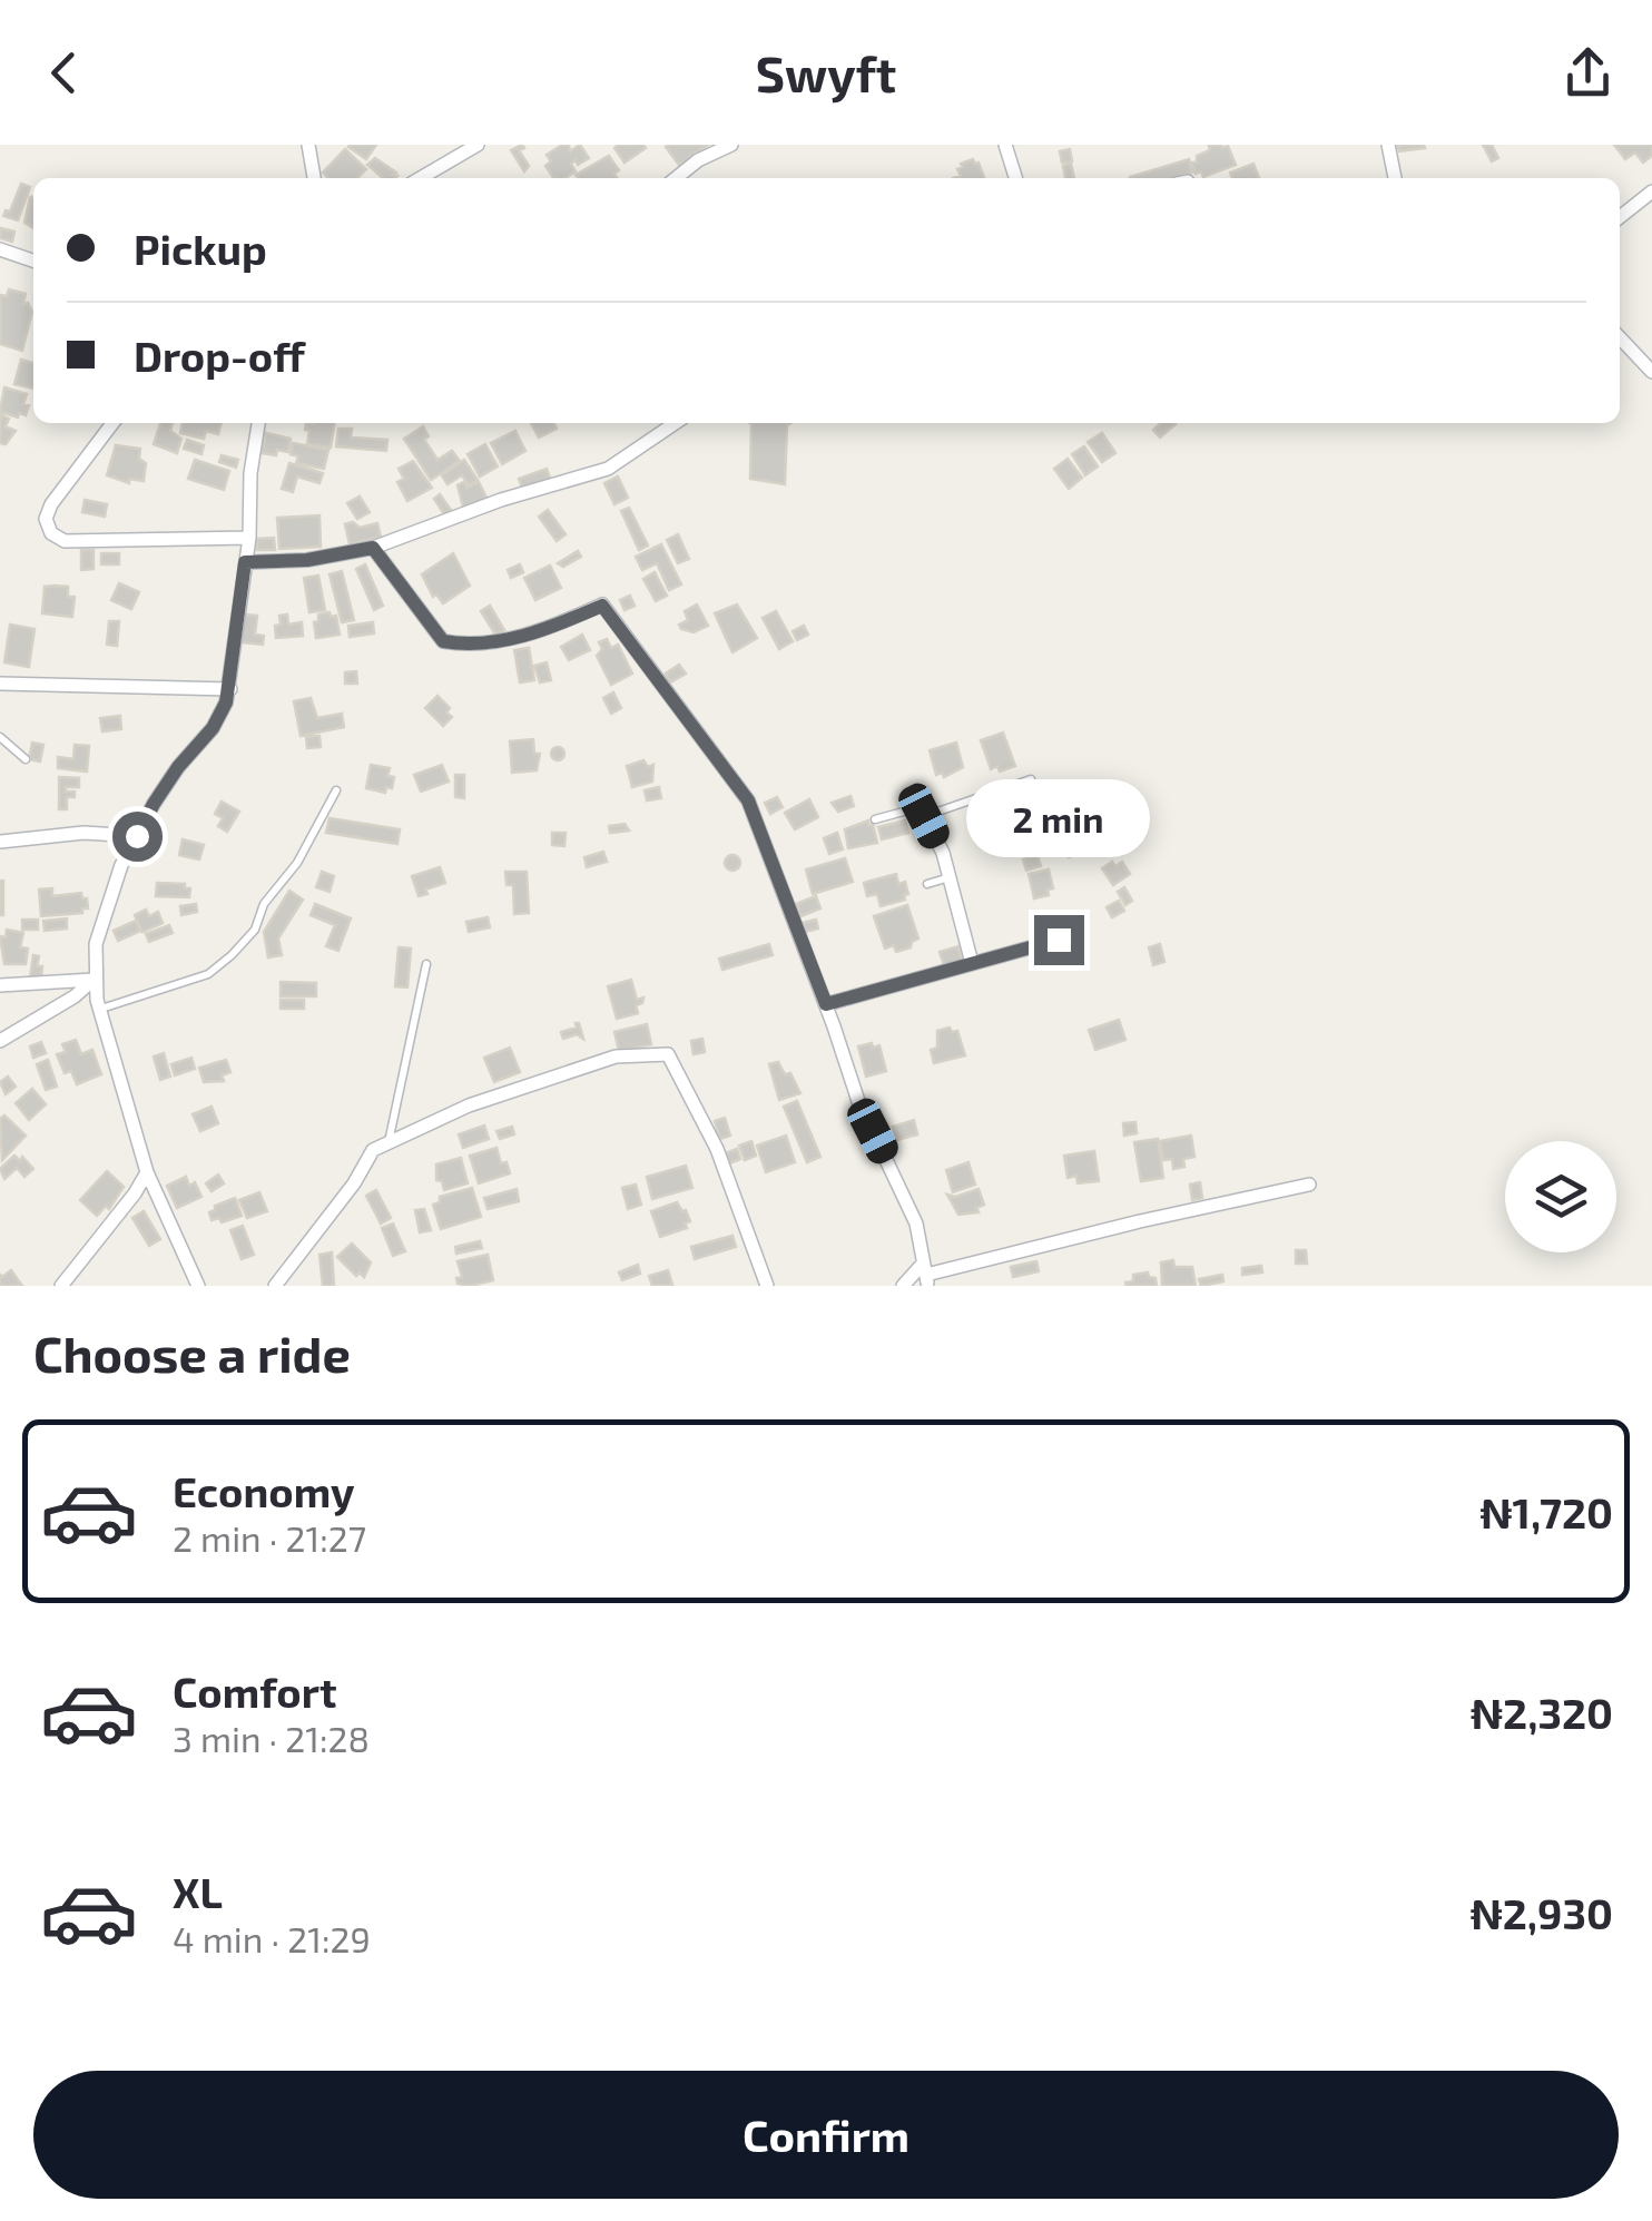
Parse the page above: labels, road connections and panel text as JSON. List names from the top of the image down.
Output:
{
  "page": {
    "header": "Swyft",
    "banner": ["Pickup", "Drop-off"],
    "bubble": "2 min",
    "heading": "Choose a ride",
    "list": [
      {
        "name": "Economy",
        "note": "2 min · 21:27",
        "value": "₦1,720"
      },
      {
        "name": "Comfort",
        "note": "3 min · 21:28",
        "value": "₦2,320"
      },
      {
        "name": "XL",
        "note": "4 min · 21:29",
        "value": "₦2,930"
      }
    ],
    "buttons": "Confirm"
  }
}
